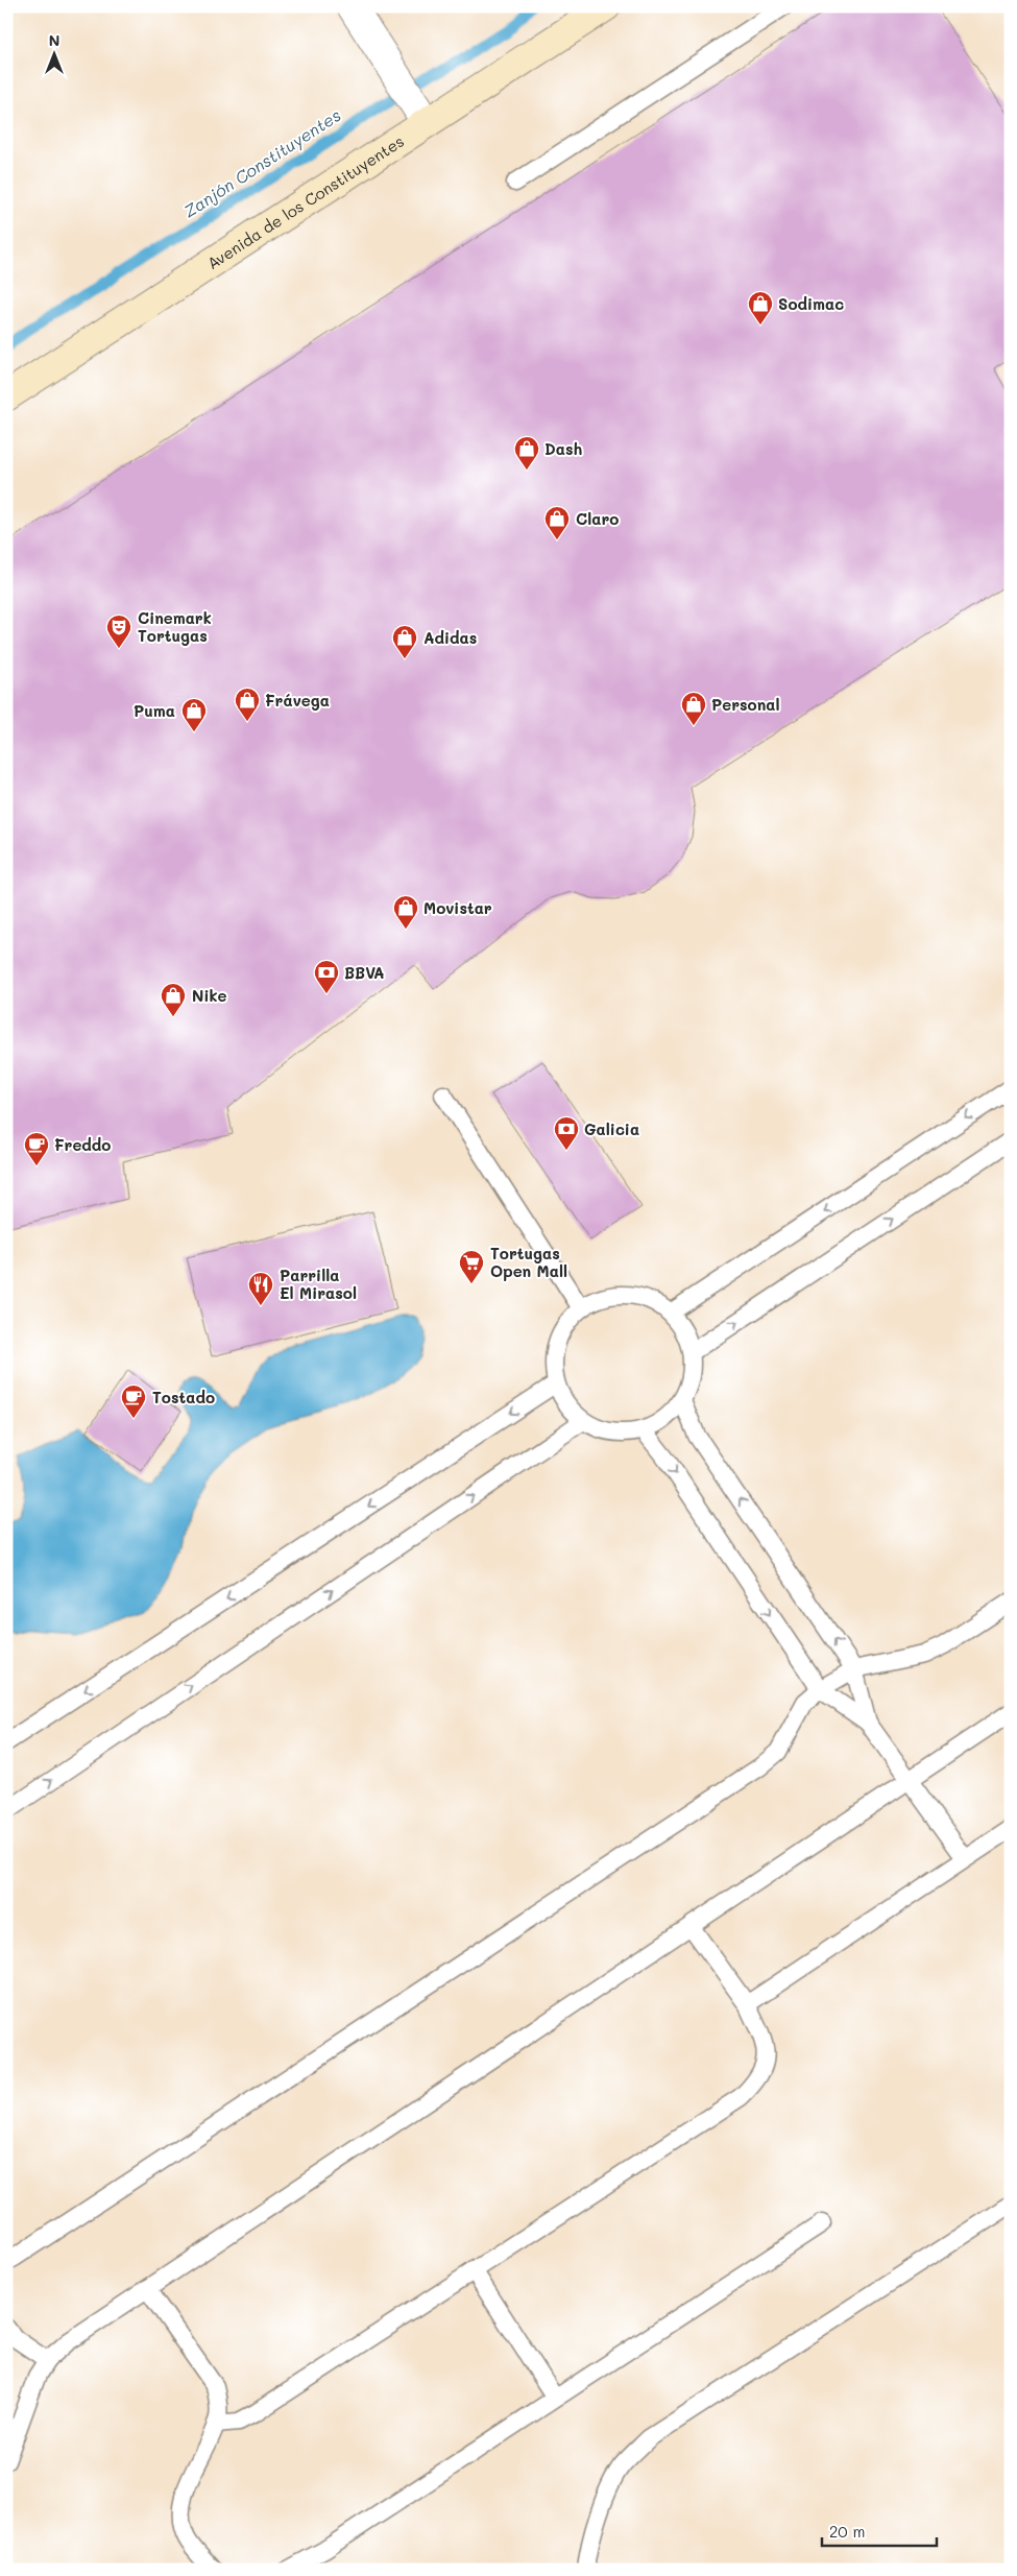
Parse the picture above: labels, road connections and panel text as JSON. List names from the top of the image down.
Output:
{
  "streets": {
    "street": ["Avenida de los Constituyentes"]
  },
  "water": ["Zanjón Constituyentes"],
  "places": {
    "shop": [
      "Sodimac",
      "Dash",
      "Claro",
      "Adidas",
      "Frávega",
      "Personal",
      "Puma",
      "Movistar",
      "Nike"
    ],
    "theatre": ["Cinemark Tortugas"],
    "bank": ["BBVA", "Galicia"],
    "cafe": ["Freddo", "Tostado"],
    "supermarket": ["Tortugas Open Mall"],
    "restaurant": ["Parrilla El Mirasol"]
  },
  "scale_bar": "20 m",
  "north": "top"
}
